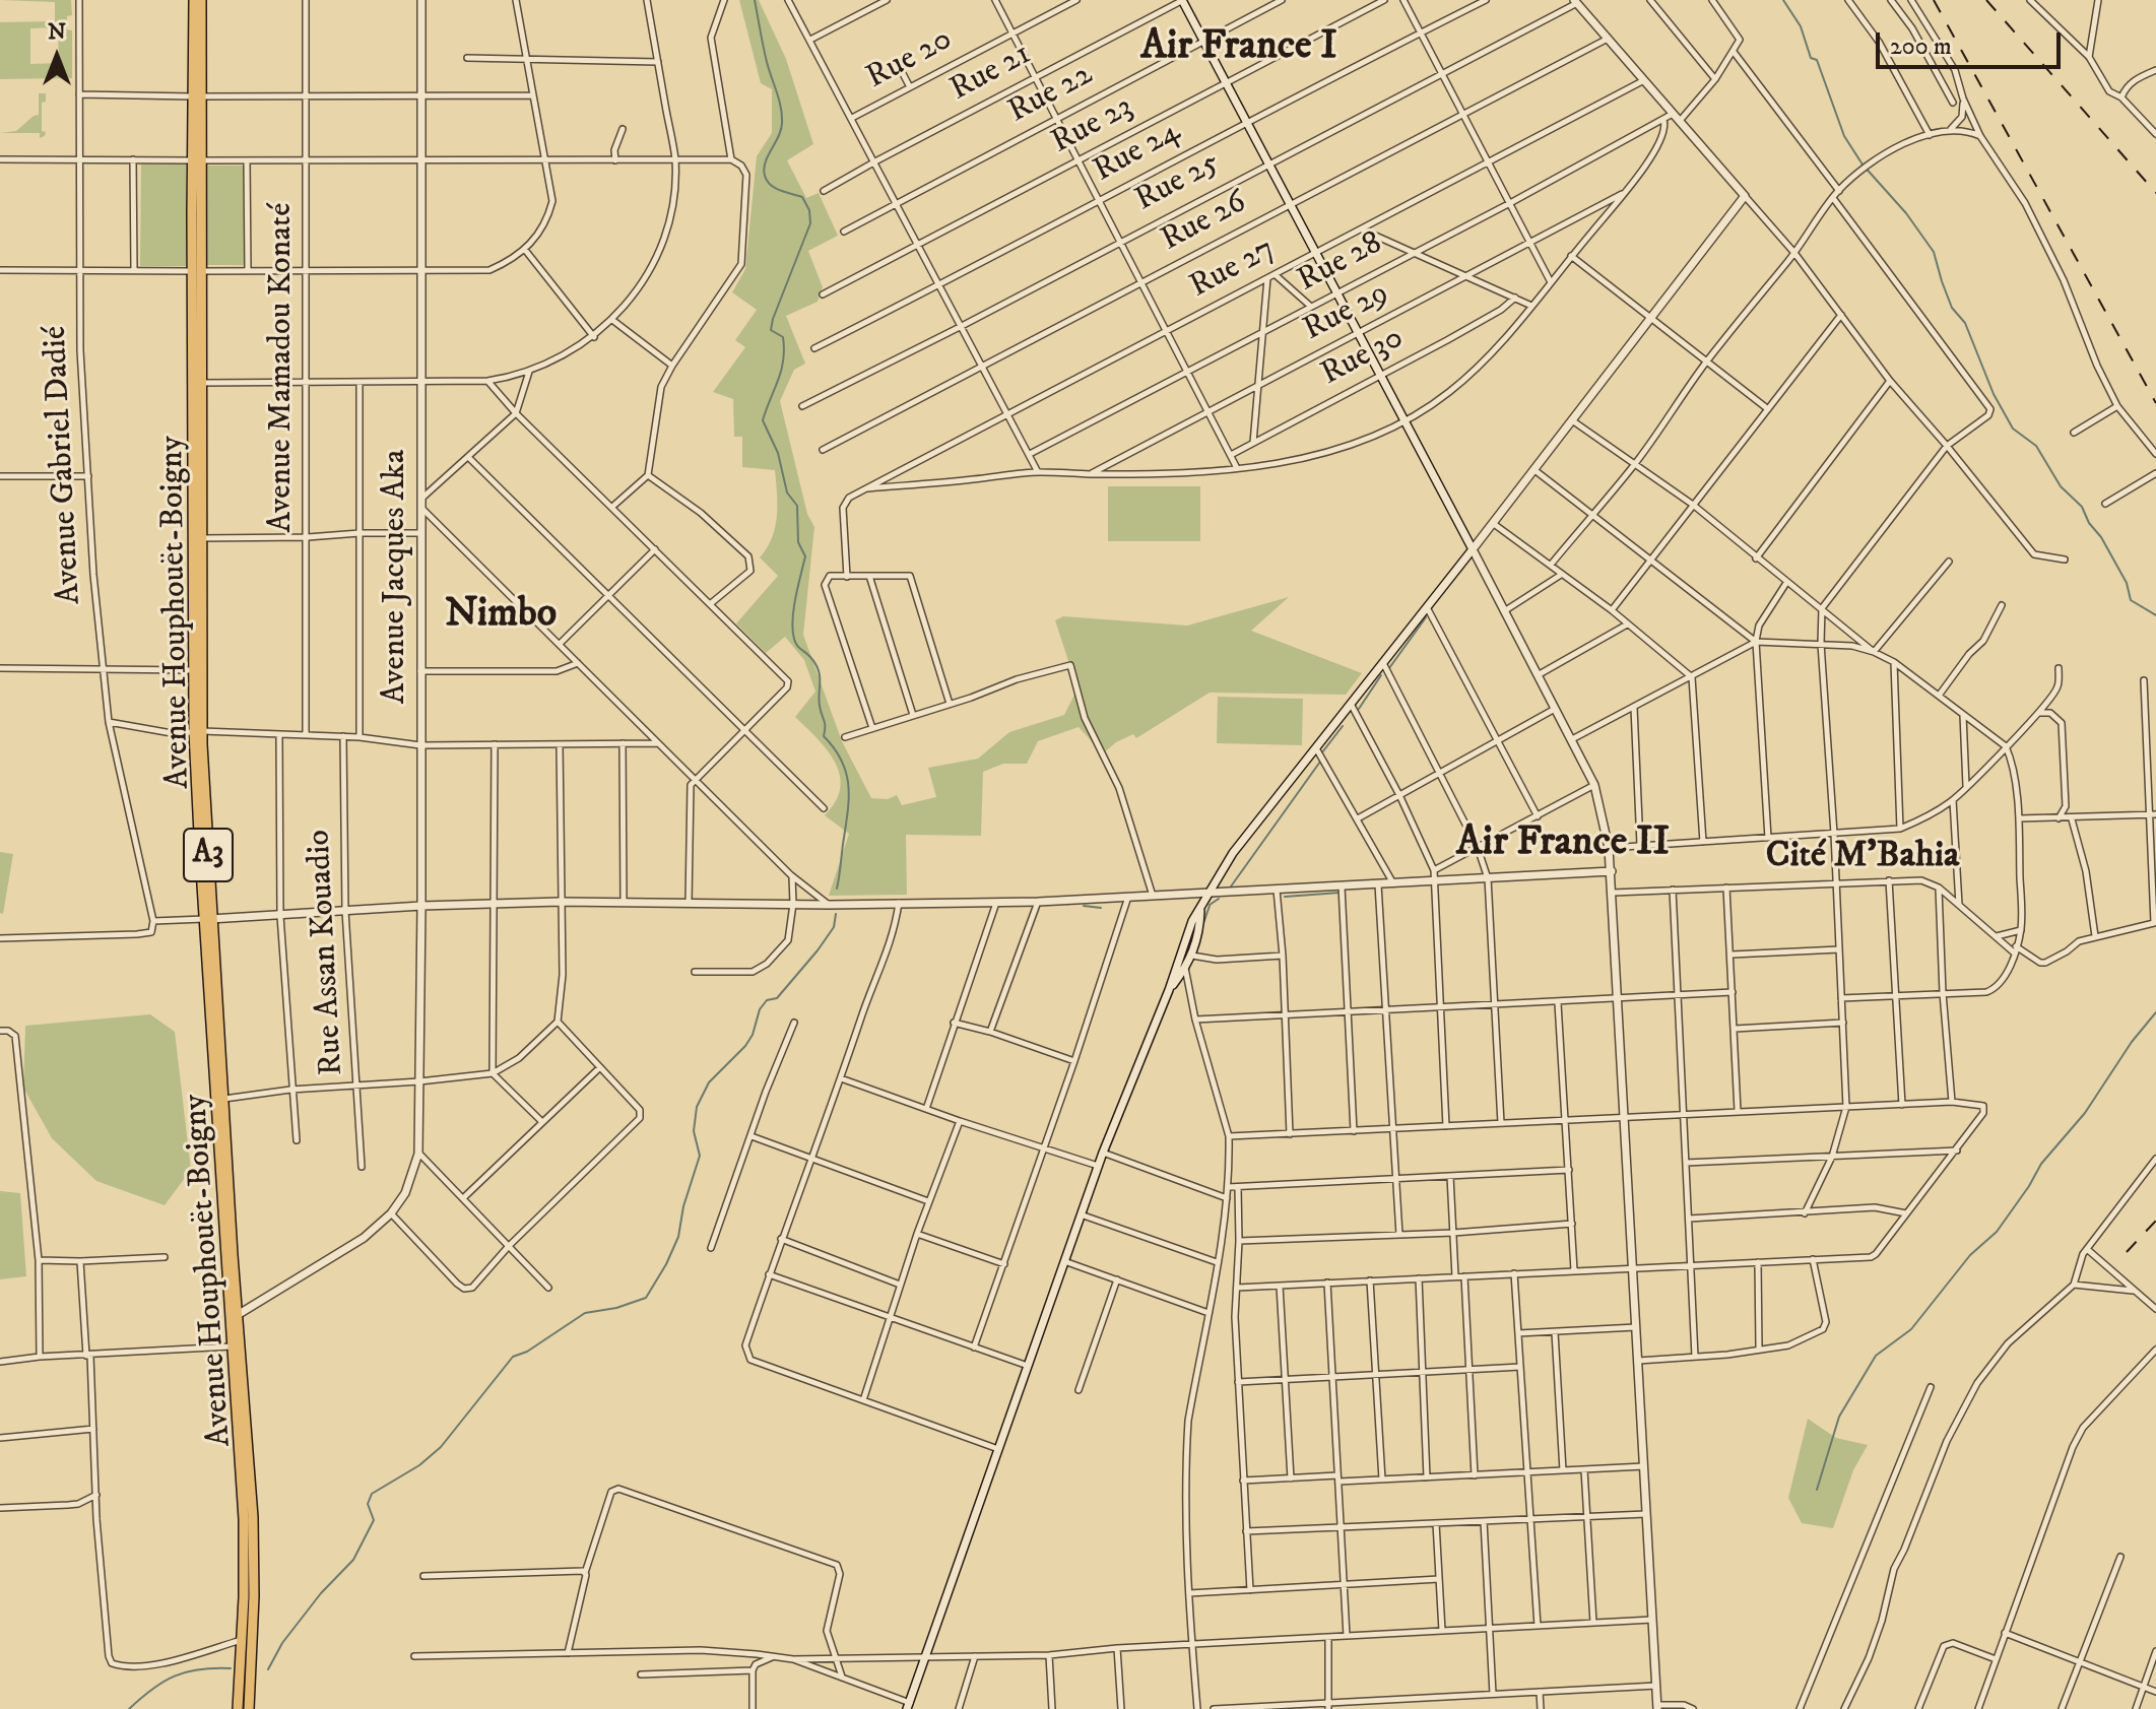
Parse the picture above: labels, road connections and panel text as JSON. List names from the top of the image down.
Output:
{
  "streets": {
    "highway": ["Avenue Houphouët-Boigny", "A3"],
    "street": [
      "Rue 20",
      "Rue 21",
      "Rue 22",
      "Rue 23",
      "Rue 24",
      "Rue 25",
      "Rue 26",
      "Rue 28",
      "Rue 27",
      "Rue 29",
      "Rue 30",
      "Avenue Mamadou Konaté",
      "Avenue Gabriel Dadié",
      "Avenue Jacques Aka",
      "Rue Assan Kouadio"
    ]
  },
  "districts": [
    "Air France I",
    "Nimbo",
    "Air France II",
    "Cité M'Bahia"
  ],
  "scale_bar": "200 m",
  "north": "top"
}
